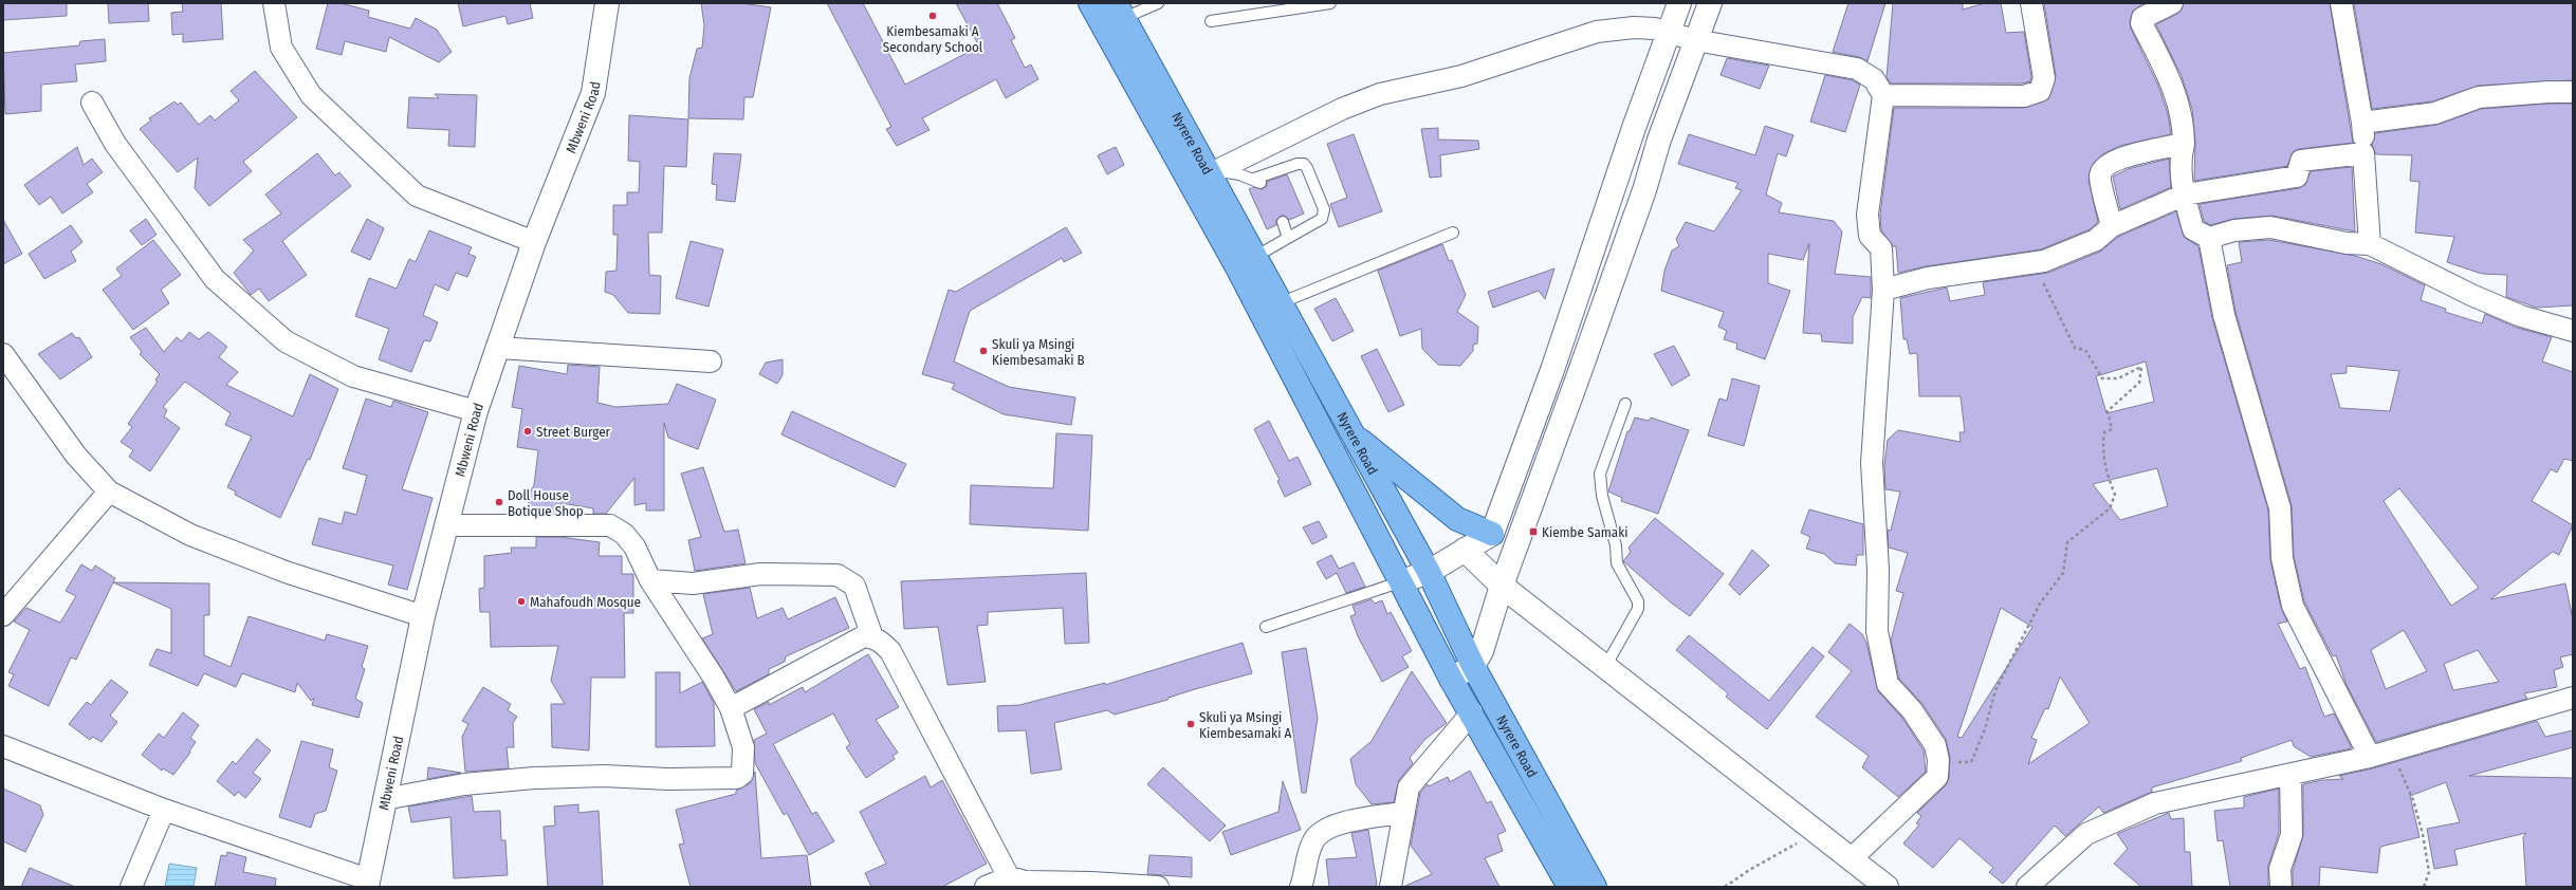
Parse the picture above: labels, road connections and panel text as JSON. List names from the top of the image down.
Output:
{
  "streets": {
    "main road": ["Mbweni Road", "Nyrere Road"]
  },
  "places": {
    "other": [
      "Kiembesamaki A Secondary School",
      "Skuli ya Msingi Kiembesamaki B",
      "Street Burger",
      "Doll House Botique Shop",
      "Mahafoudh Mosque",
      "Skuli ya Msingi Kiembesamaki A"
    ],
    "transit": ["Kiembe Samaki"]
  }
}
